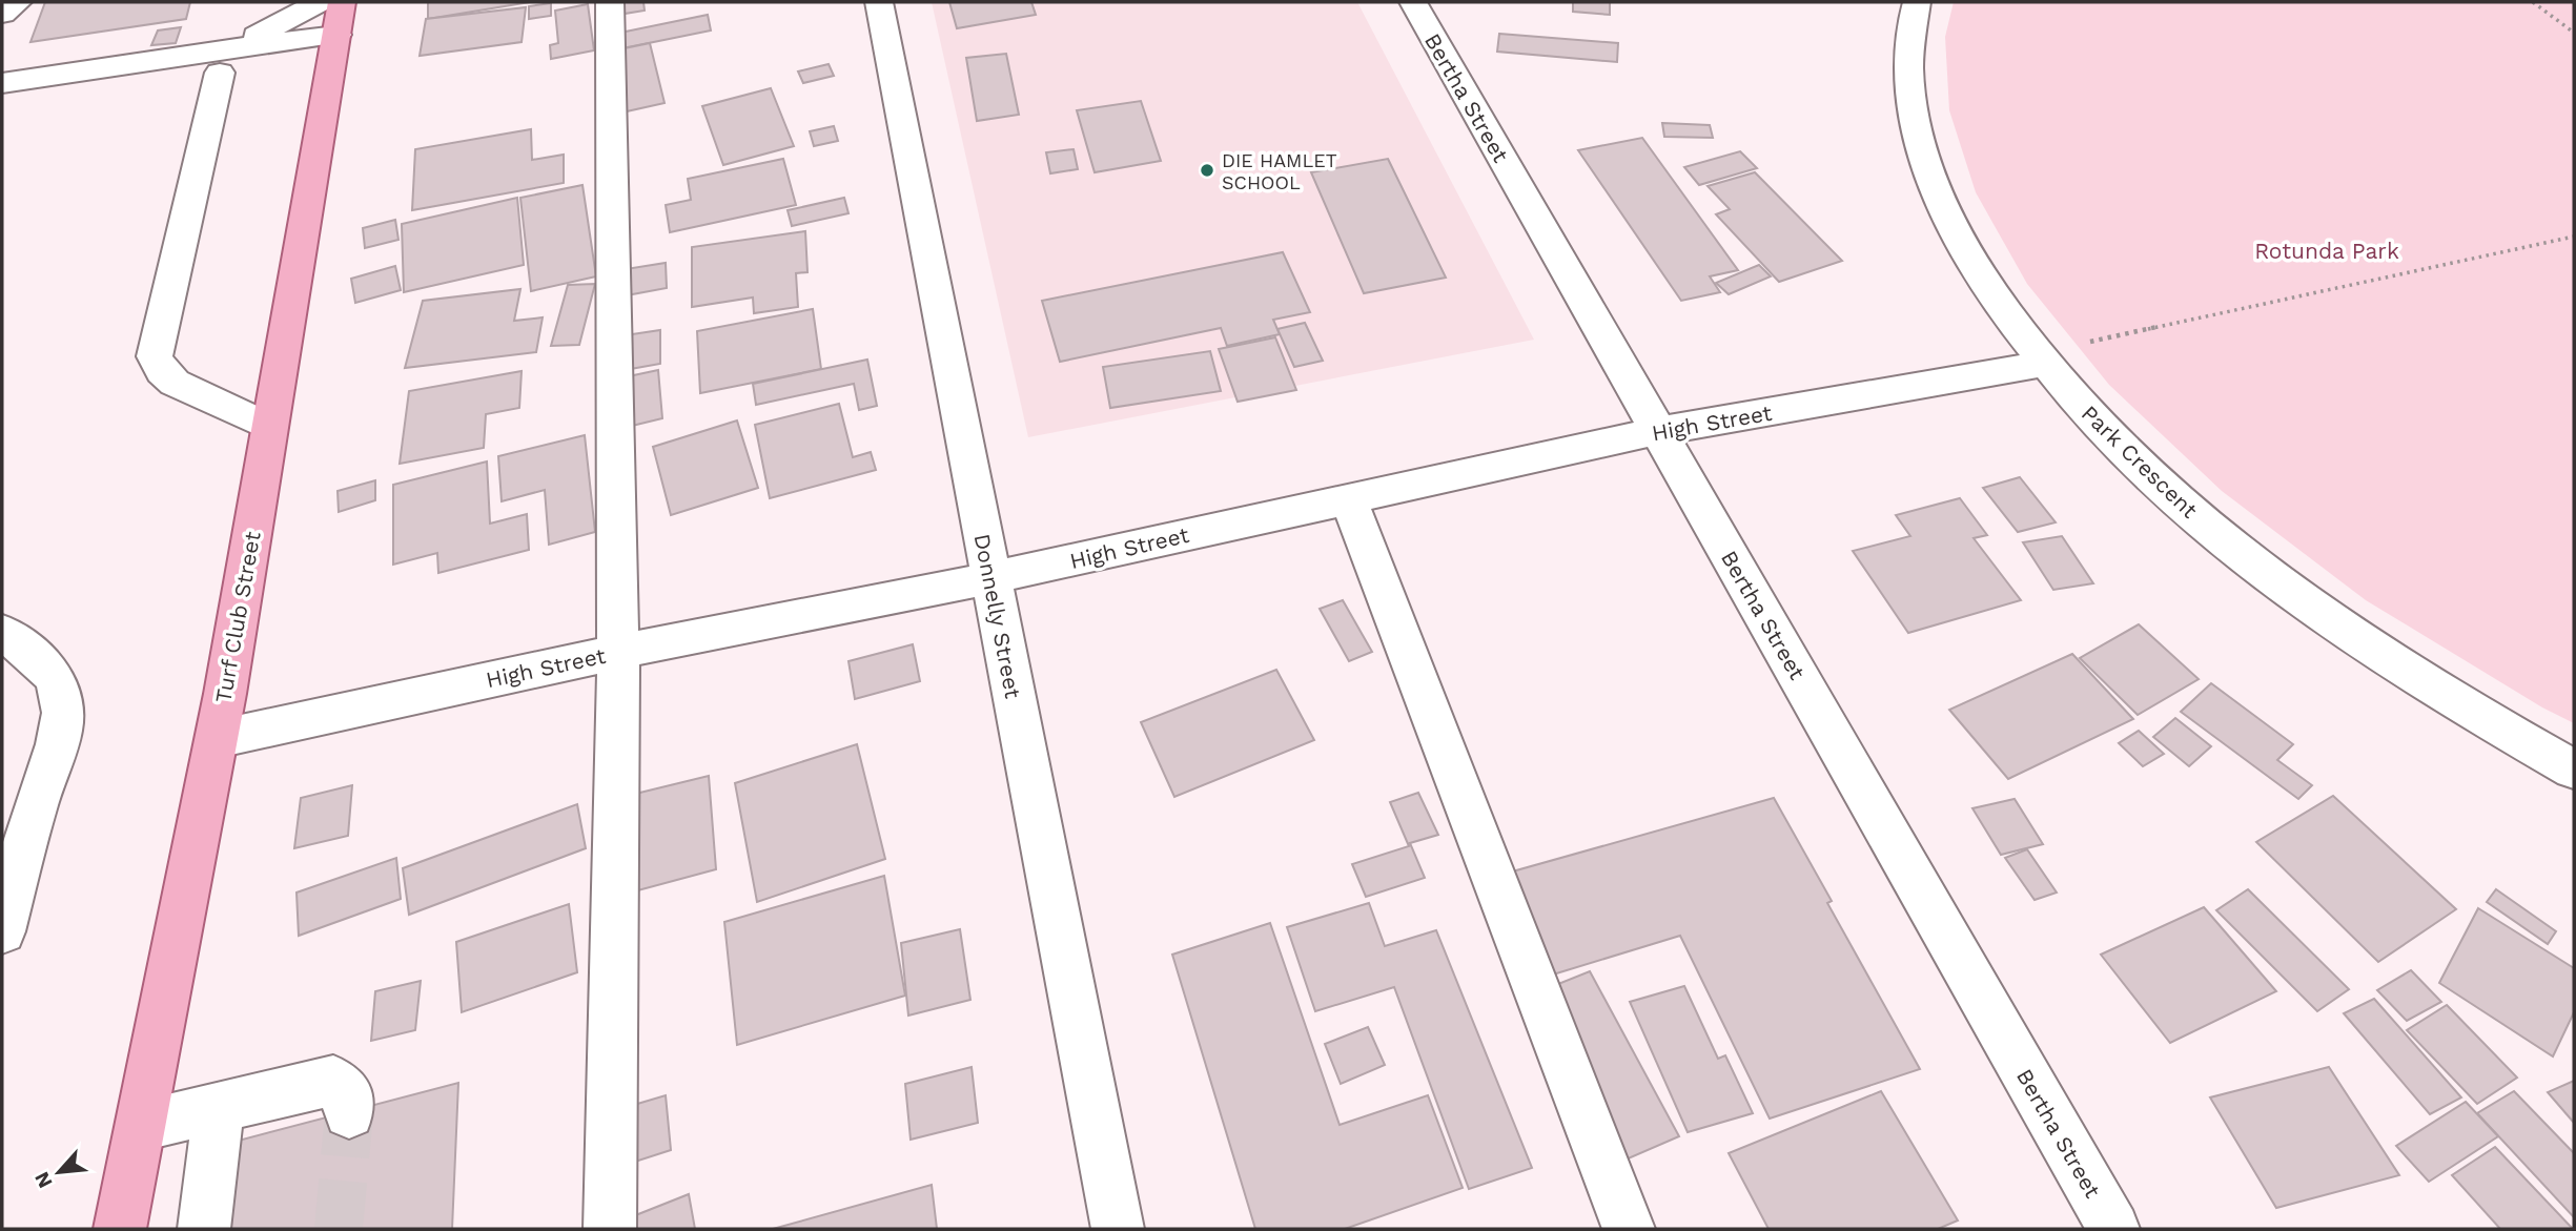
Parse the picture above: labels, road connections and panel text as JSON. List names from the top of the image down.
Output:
{
  "streets": {
    "main road": ["Turf Club Street"],
    "street": [
      "Bertha Street",
      "High Street",
      "Park Crescent",
      "Donnelly Street"
    ]
  },
  "crossings": [
    ["Bertha Street", "High Street"],
    ["High Street", "Park Crescent"],
    ["High Street", "Donnelly Street"],
    ["High Street", "Turf Club Street"]
  ],
  "parks": ["Rotunda Park"],
  "places": ["DIE HAMLET SCHOOL"],
  "north": "bottom left"
}
